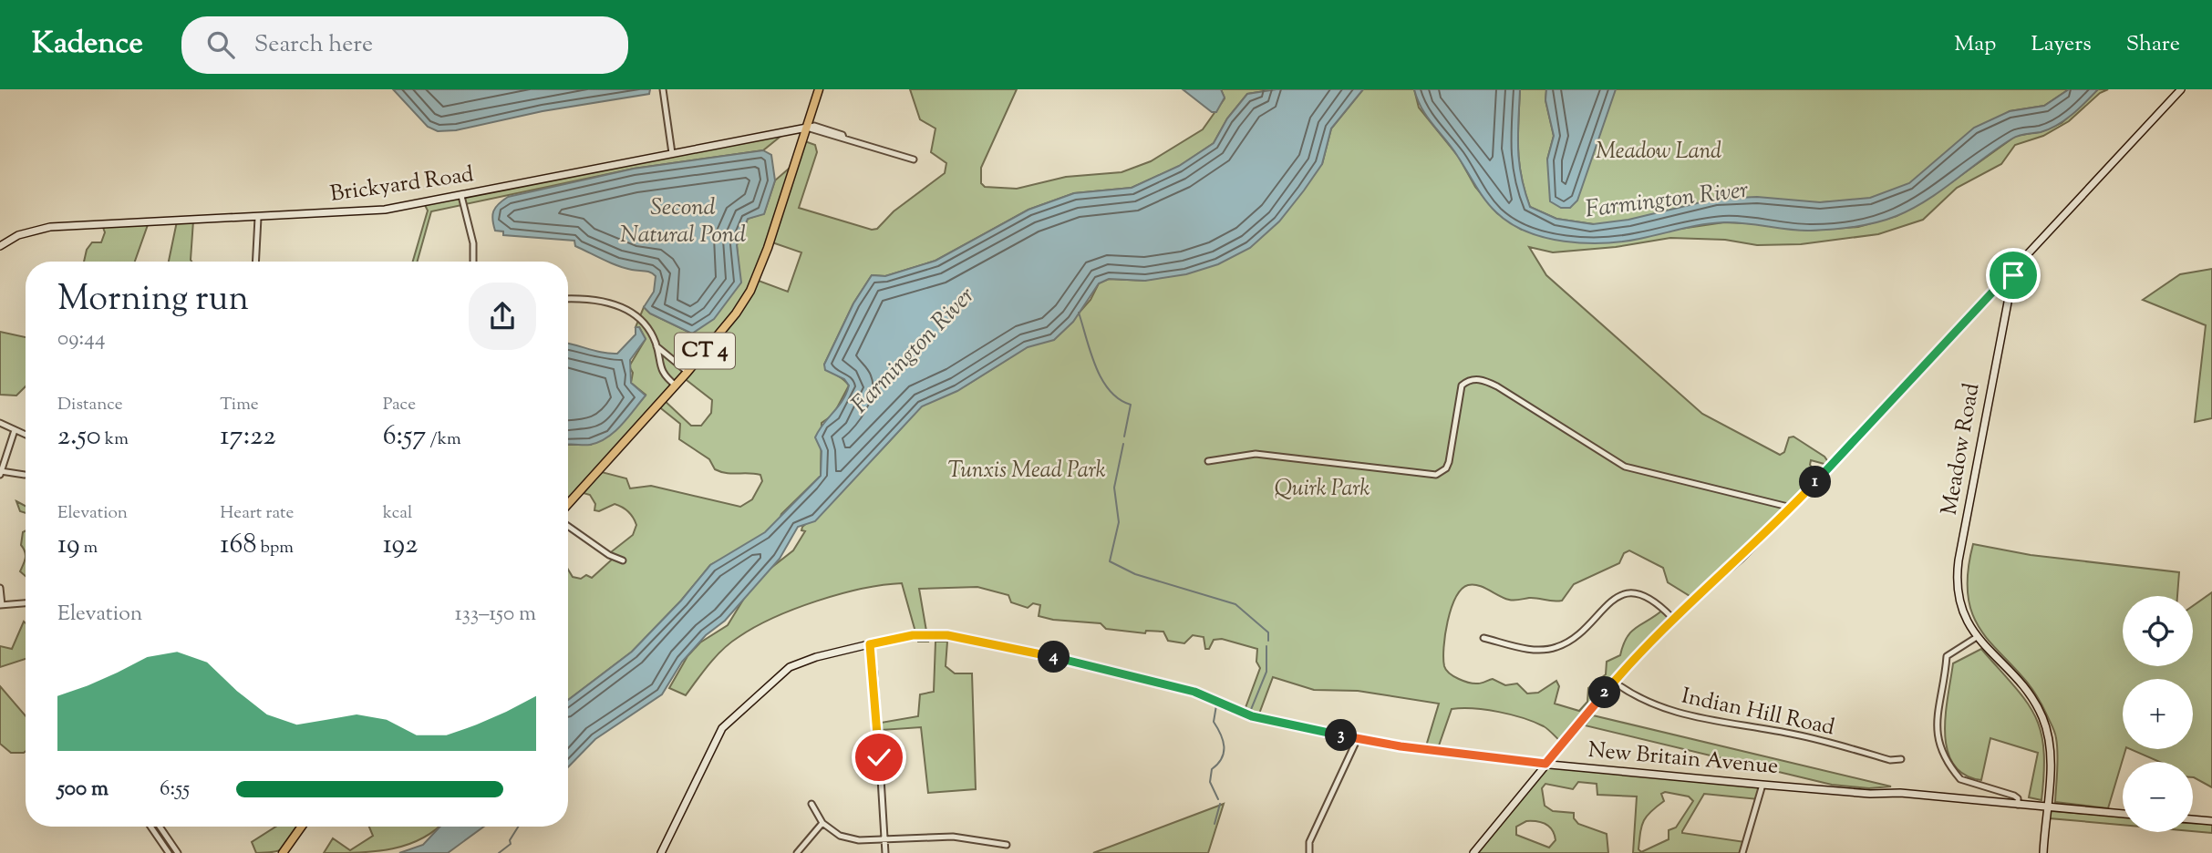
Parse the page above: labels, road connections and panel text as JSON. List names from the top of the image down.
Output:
{
  "streets": {
    "main road": ["CT 4"],
    "street": [
      "Brickyard Road",
      "Meadow Road",
      "Indian Hill Road",
      "New Britain Avenue"
    ]
  },
  "crossings": [
    ["Brickyard Road", "CT 4"],
    ["Meadow Road", "New Britain Avenue"]
  ],
  "water": ["Farmington River", "Second Natural Pond"],
  "parks": ["Meadow Land", "Tunxis Mead Park", "Quirk Park"],
  "page": {
    "header": "Kadence",
    "search": "Search here",
    "nav": ["Map", "Layers", "Share"],
    "heading": ["Morning run", "09:44"],
    "stats": [
      ["Distance", "2.50 km"],
      ["Time", "17:22"],
      ["Pace", "6:57 /km"],
      ["Elevation", "19 m"],
      ["Heart rate", "168 bpm"],
      ["kcal", "192"]
    ],
    "pins": [
      "1",
      "4",
      "2",
      "3"
    ],
    "chart": ["Elevation", "133–150 m"],
    "map_buttons": ["+", "−"],
    "list": [
      {
        "name": "500 m",
        "note": "6:55"
      }
    ]
  }
}
